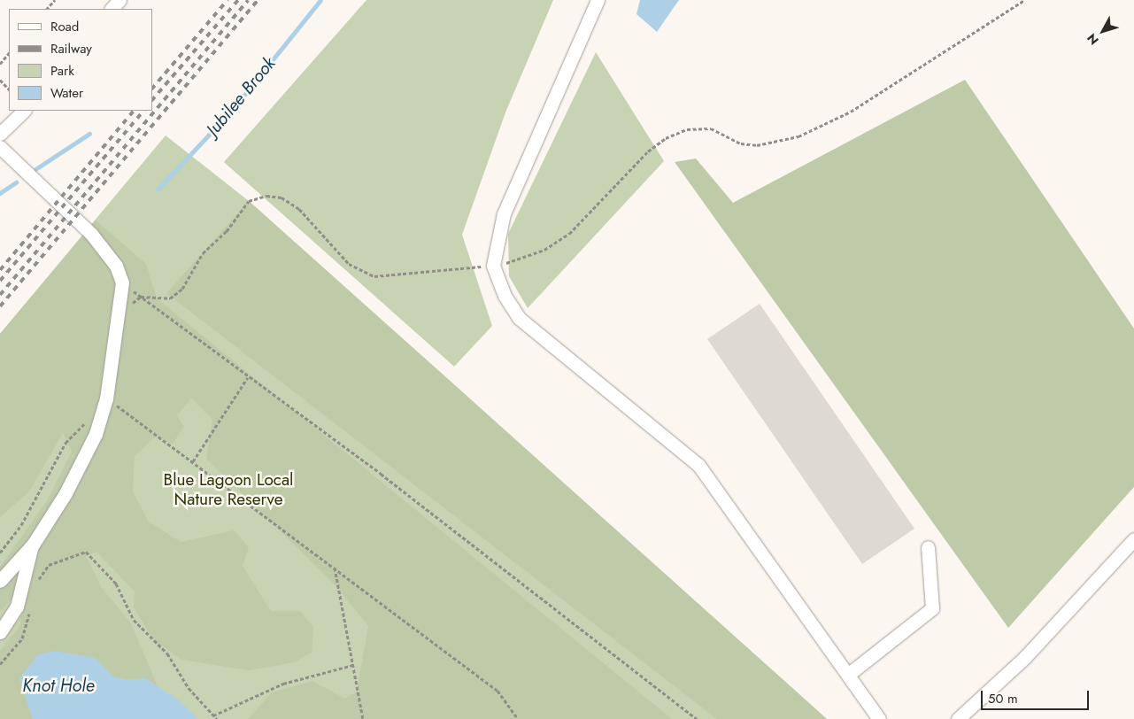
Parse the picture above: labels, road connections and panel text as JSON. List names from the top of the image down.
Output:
{
  "water": ["Jubilee Brook", "Knot Hole"],
  "parks": ["Blue Lagoon Local Nature Reserve"],
  "legend": [
    "Road",
    "Railway",
    "Park",
    "Water"
  ],
  "scale_bar": "50 m",
  "north": "bottom left"
}
